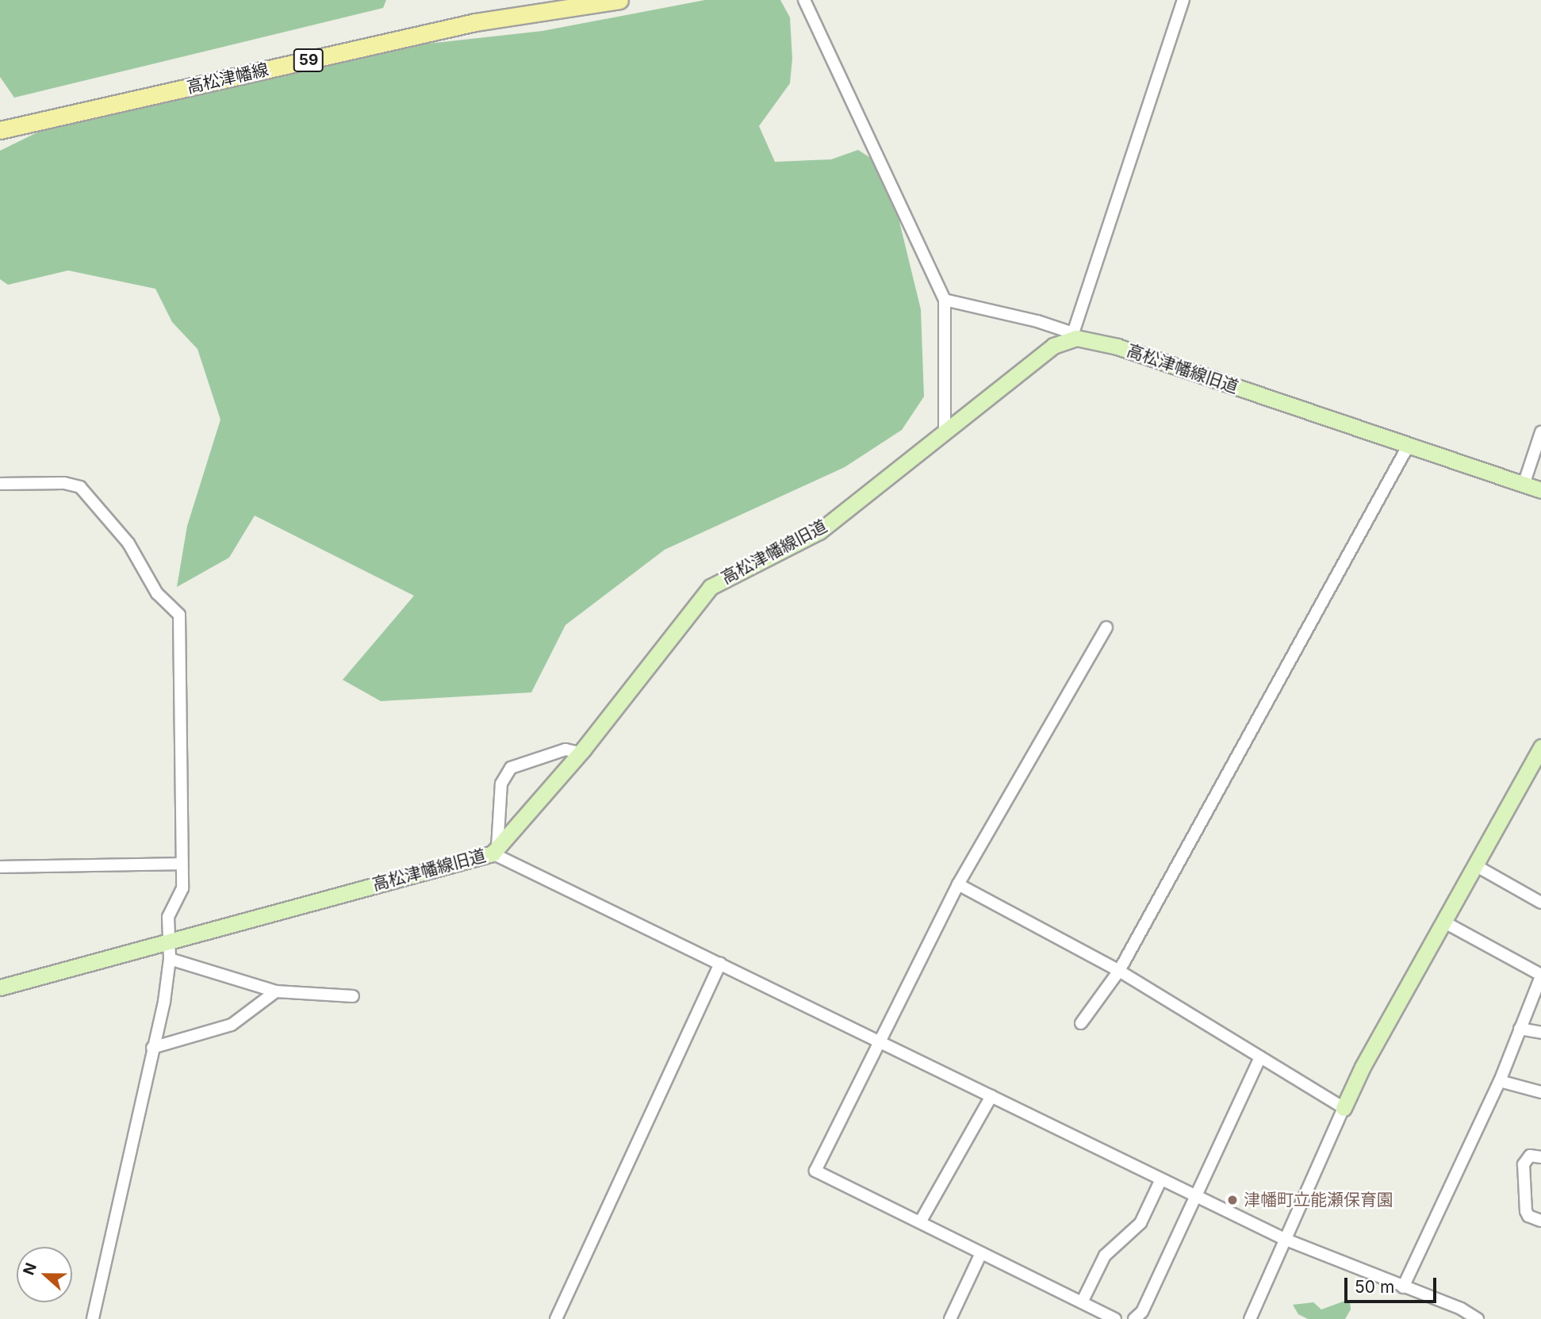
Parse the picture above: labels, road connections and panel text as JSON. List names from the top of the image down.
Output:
{
  "streets": {
    "main road": ["59", "高松津幡線"],
    "street": ["高松津幡線旧道"]
  },
  "places": ["津幡町立能瀬保育園"],
  "scale_bar": "50 m",
  "north": "left"
}
